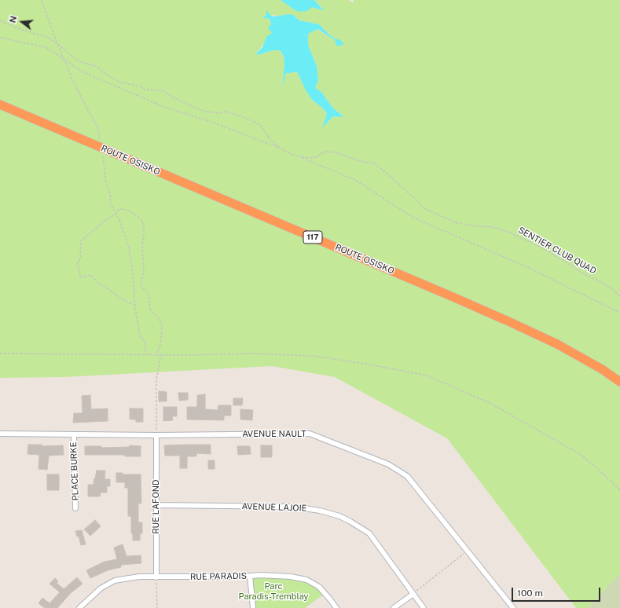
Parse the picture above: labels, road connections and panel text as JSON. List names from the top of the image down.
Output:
{
  "streets": {
    "highway": ["ROUTE OSISKO", "117"],
    "street": [
      "AVENUE NAULT",
      "PLACE BURKE",
      "RUE LAFOND",
      "AVENUE LAJOIE",
      "RUE PARADIS"
    ],
    "path": ["SENTIER CLUB QUAD"]
  },
  "crossings": [
    ["AVENUE NAULT", "PLACE BURKE"],
    ["AVENUE NAULT", "RUE LAFOND"],
    ["RUE LAFOND", "AVENUE LAJOIE"],
    ["RUE LAFOND", "RUE PARADIS"]
  ],
  "parks": ["Parc Paradis-Tremblay"],
  "scale_bar": "100 m",
  "north": "left"
}
